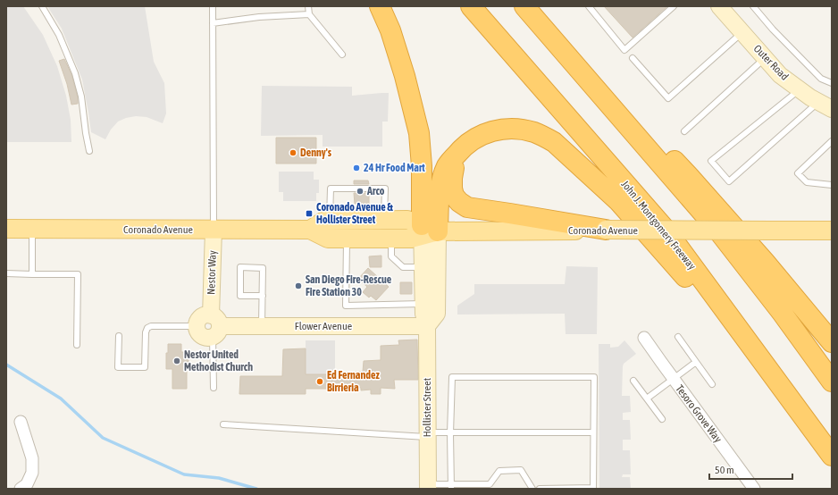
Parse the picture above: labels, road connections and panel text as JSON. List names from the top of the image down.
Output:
{
  "streets": {
    "highway": ["John J. Montgomery Freeway"],
    "main road": ["Coronado Avenue"],
    "street": [
      "Outer Road",
      "Nestor Way",
      "Flower Avenue",
      "Hollister Street",
      "Tesoro Grove Way"
    ]
  },
  "crossings": [
    ["Coronado Avenue", "Nestor Way"],
    ["Coronado Avenue", "Hollister Street"],
    ["Nestor Way", "Flower Avenue"],
    ["Flower Avenue", "Hollister Street"]
  ],
  "places": {
    "other": [
      "Denny's",
      "24 Hr Food Mart",
      "Arco",
      "San Diego Fire-Rescue Fire Station 30",
      "Nestor United Methodist Church",
      "Ed Fernandez Birrieria"
    ],
    "transit": ["Coronado Avenue & Hollister Street"]
  },
  "scale_bar": "50 m"
}
